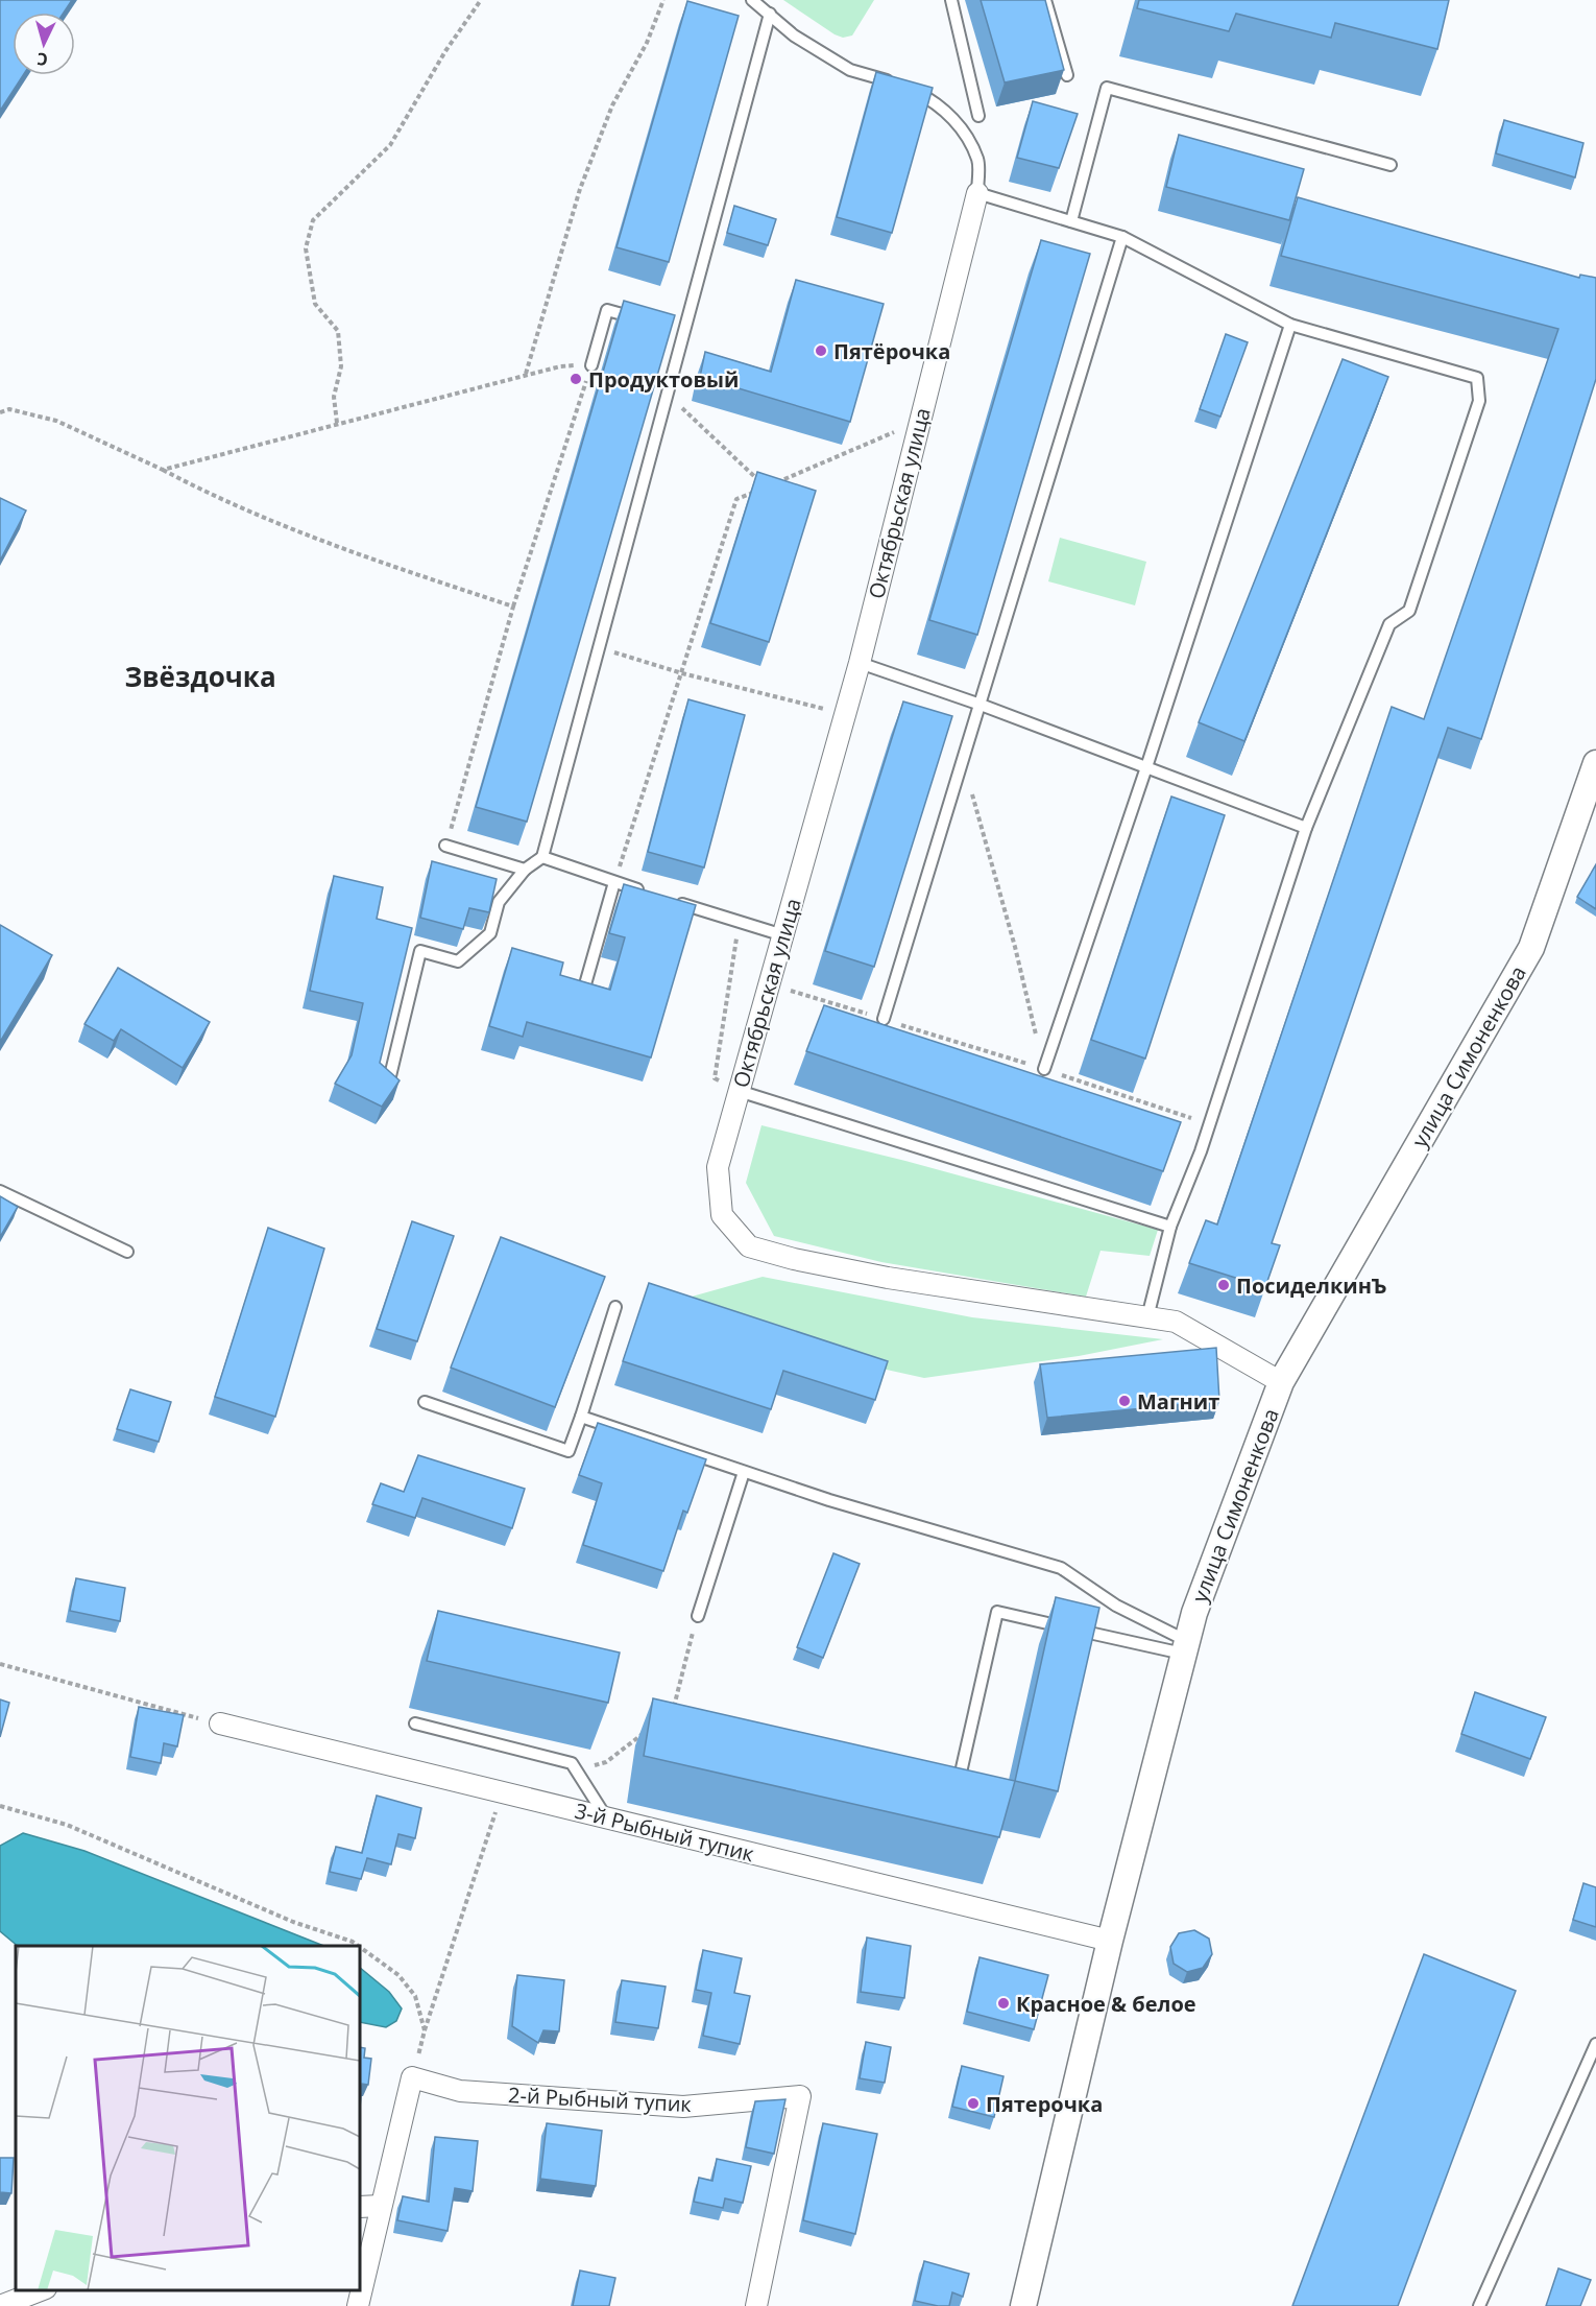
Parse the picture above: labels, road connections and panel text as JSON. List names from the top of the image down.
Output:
{
  "streets": {
    "street": [
      "Октябрьская улица",
      "улица Симоненкова",
      "3-й Рыбный тупик",
      "2-й Рыбный тупик"
    ]
  },
  "crossings": [
    ["Октябрьская улица", "улица Симоненкова"],
    ["улица Симоненкова", "3-й Рыбный тупик"]
  ],
  "districts": ["Звёздочка"],
  "places": [
    "Пятёрочка",
    "Продуктовый",
    "ПосиделкинЪ",
    "Магнит",
    "Красное & белое",
    "Пятерочка"
  ],
  "north": "bottom"
}
